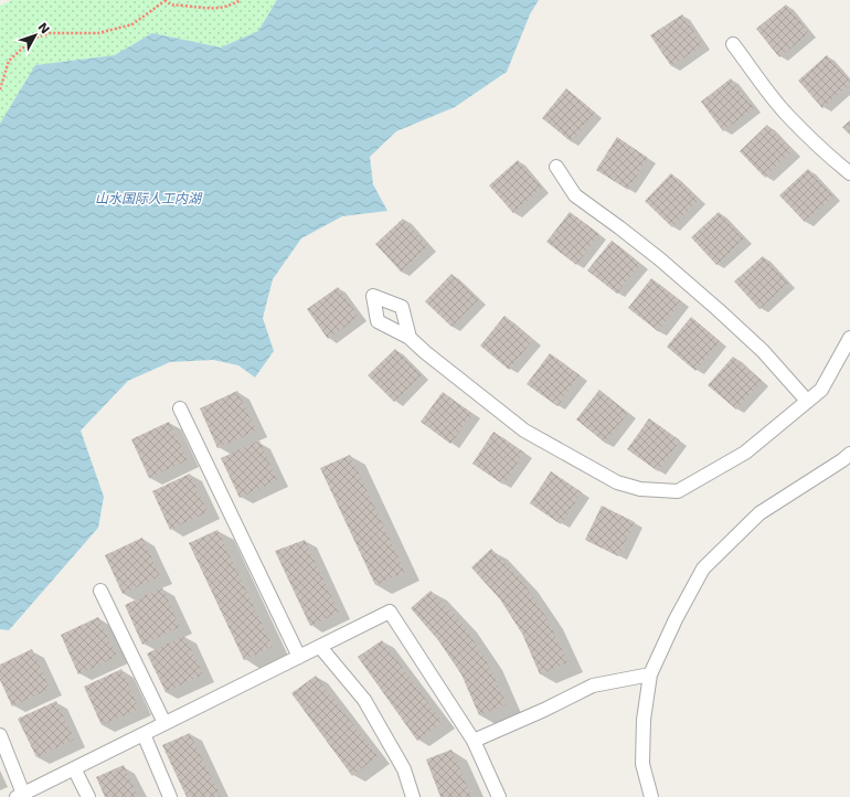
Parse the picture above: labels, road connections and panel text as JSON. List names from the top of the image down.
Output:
{
  "water": ["山水国际人工内湖"],
  "north": "top right"
}
